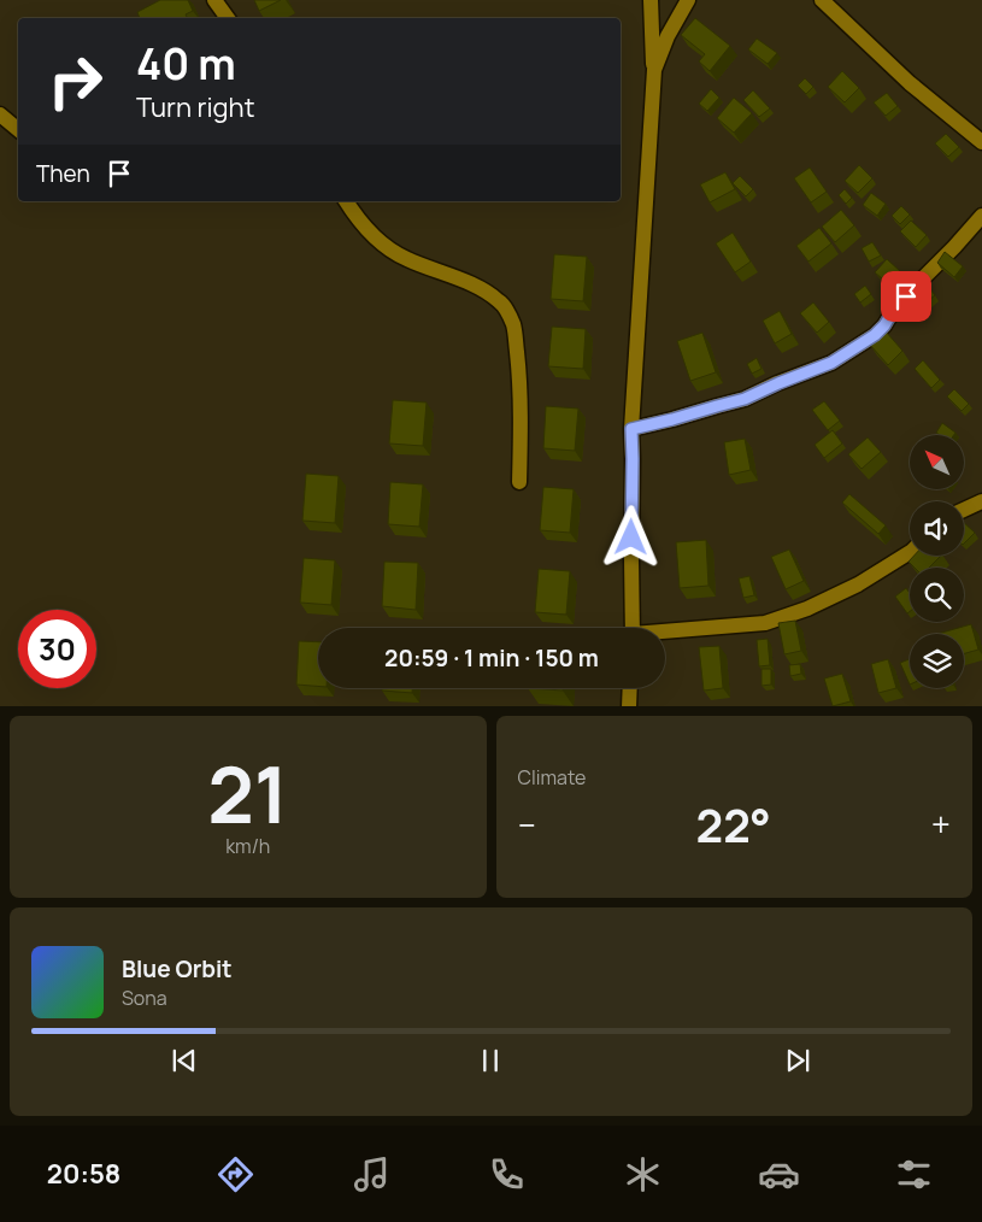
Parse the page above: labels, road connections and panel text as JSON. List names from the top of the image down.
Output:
{
  "north": "top left",
  "page": {
    "turn": ["40 m", "Turn right"],
    "then": "Then",
    "limit": "30",
    "trip": "20:59 · 1 min · 150 m",
    "tile": [
      ["21", "km/h"],
      "Climate"
    ],
    "heat": ["−", "22°", "+"],
    "song": ["Blue Orbit", "Sona"],
    "tabs": "20:58"
  }
}
